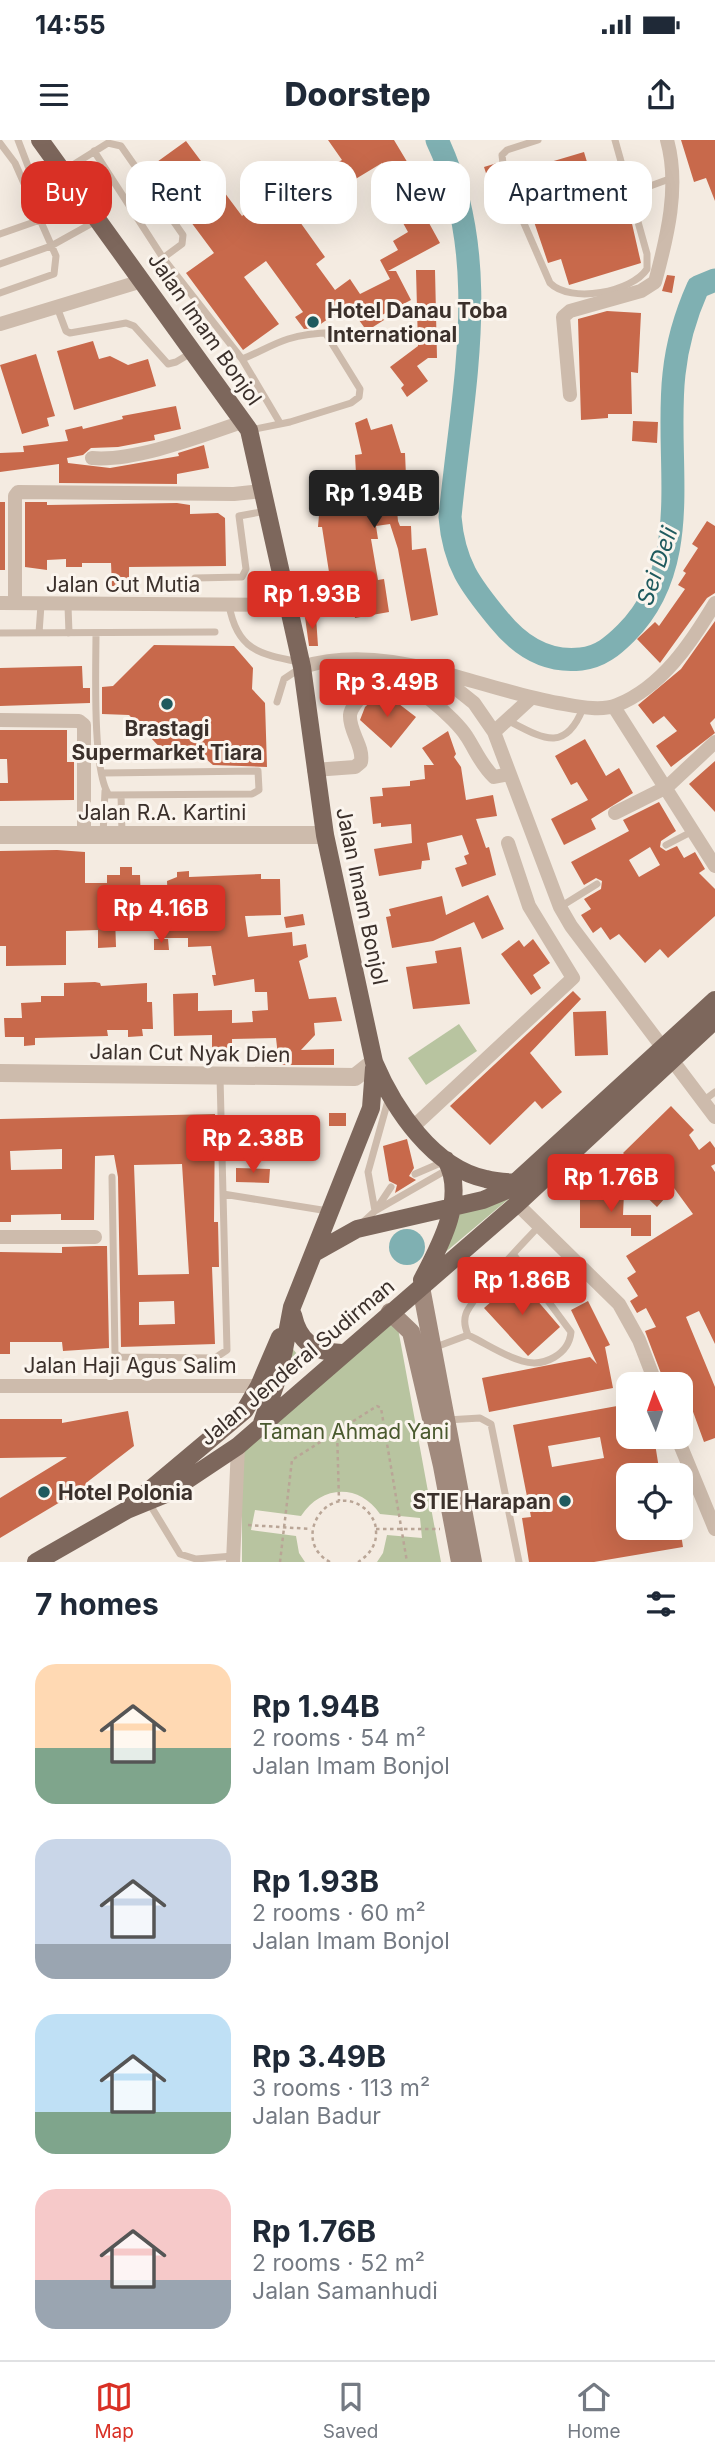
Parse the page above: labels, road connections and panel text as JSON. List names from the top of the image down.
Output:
{
  "streets": {
    "main road": ["Jalan Imam Bonjol", "Jalan Jenderal Sudirman"],
    "street": [
      "Jalan Cut Mutia",
      "Jalan R.A. Kartini",
      "Jalan Cut Nyak Dien",
      "Jalan Haji Agus Salim"
    ]
  },
  "crossings": [
    ["Jalan Imam Bonjol", "Jalan Cut Mutia"],
    ["Jalan Imam Bonjol", "Jalan R.A. Kartini"],
    ["Jalan Imam Bonjol", "Jalan Cut Nyak Dien"],
    ["Jalan Imam Bonjol", "Jalan Jenderal Sudirman"],
    ["Jalan Jenderal Sudirman", "Jalan Haji Agus Salim"]
  ],
  "water": ["Sei Deli"],
  "parks": ["Taman Ahmad Yani"],
  "places": [
    "Hotel Danau Toba International",
    "Brastagi Supermarket Tiara",
    "Hotel Polonia",
    "STIE Harapan"
  ],
  "north": "top",
  "page": {
    "status": "14:55",
    "header": "Doorstep",
    "chip": [
      "Buy",
      "Rent",
      "Filters",
      "New",
      "Apartment"
    ],
    "price": [
      "Rp 1.94B",
      "Rp 1.93B",
      "Rp 3.49B",
      "Rp 4.16B",
      "Rp 2.38B",
      "Rp 1.76B",
      "Rp 1.86B"
    ],
    "heading": "7 homes",
    "list": [
      {
        "name": "Rp 1.94B",
        "note": "2 rooms · 54 m² · Jalan Imam Bonjol"
      },
      {
        "name": "Rp 1.93B",
        "note": "2 rooms · 60 m² · Jalan Imam Bonjol"
      },
      {
        "name": "Rp 3.49B",
        "note": "3 rooms · 113 m² · Jalan Badur"
      },
      {
        "name": "Rp 1.76B",
        "note": "2 rooms · 52 m² · Jalan Samanhudi"
      }
    ],
    "tabs": ["Map", "Saved", "Home"]
  }
}
